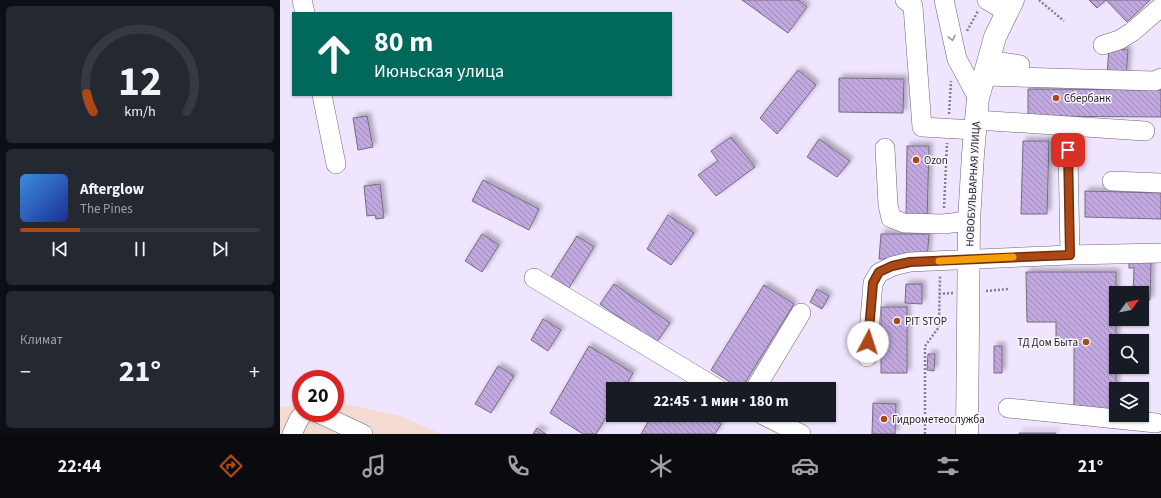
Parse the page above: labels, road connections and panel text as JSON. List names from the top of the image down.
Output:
{
  "streets": {
    "main road": ["НОВОБУЛЬВАРНАЯ УЛИЦА"]
  },
  "places": [
    "Сбербанк",
    "Ozon",
    "PIT STOP",
    "ТД Дом Быта",
    "Гидрометеослужба"
  ],
  "north": "top right",
  "page": {
    "turn": ["80 m", "Июньская улица"],
    "song": ["Afterglow", "The Pines"],
    "tile": "Климат",
    "heat": ["−", "21°", "+"],
    "limit": "20",
    "trip": "22:45 · 1 мин · 180 m",
    "tabs": ["22:44", "21°"],
    "gauge": ["12", "km/h"]
  }
}
